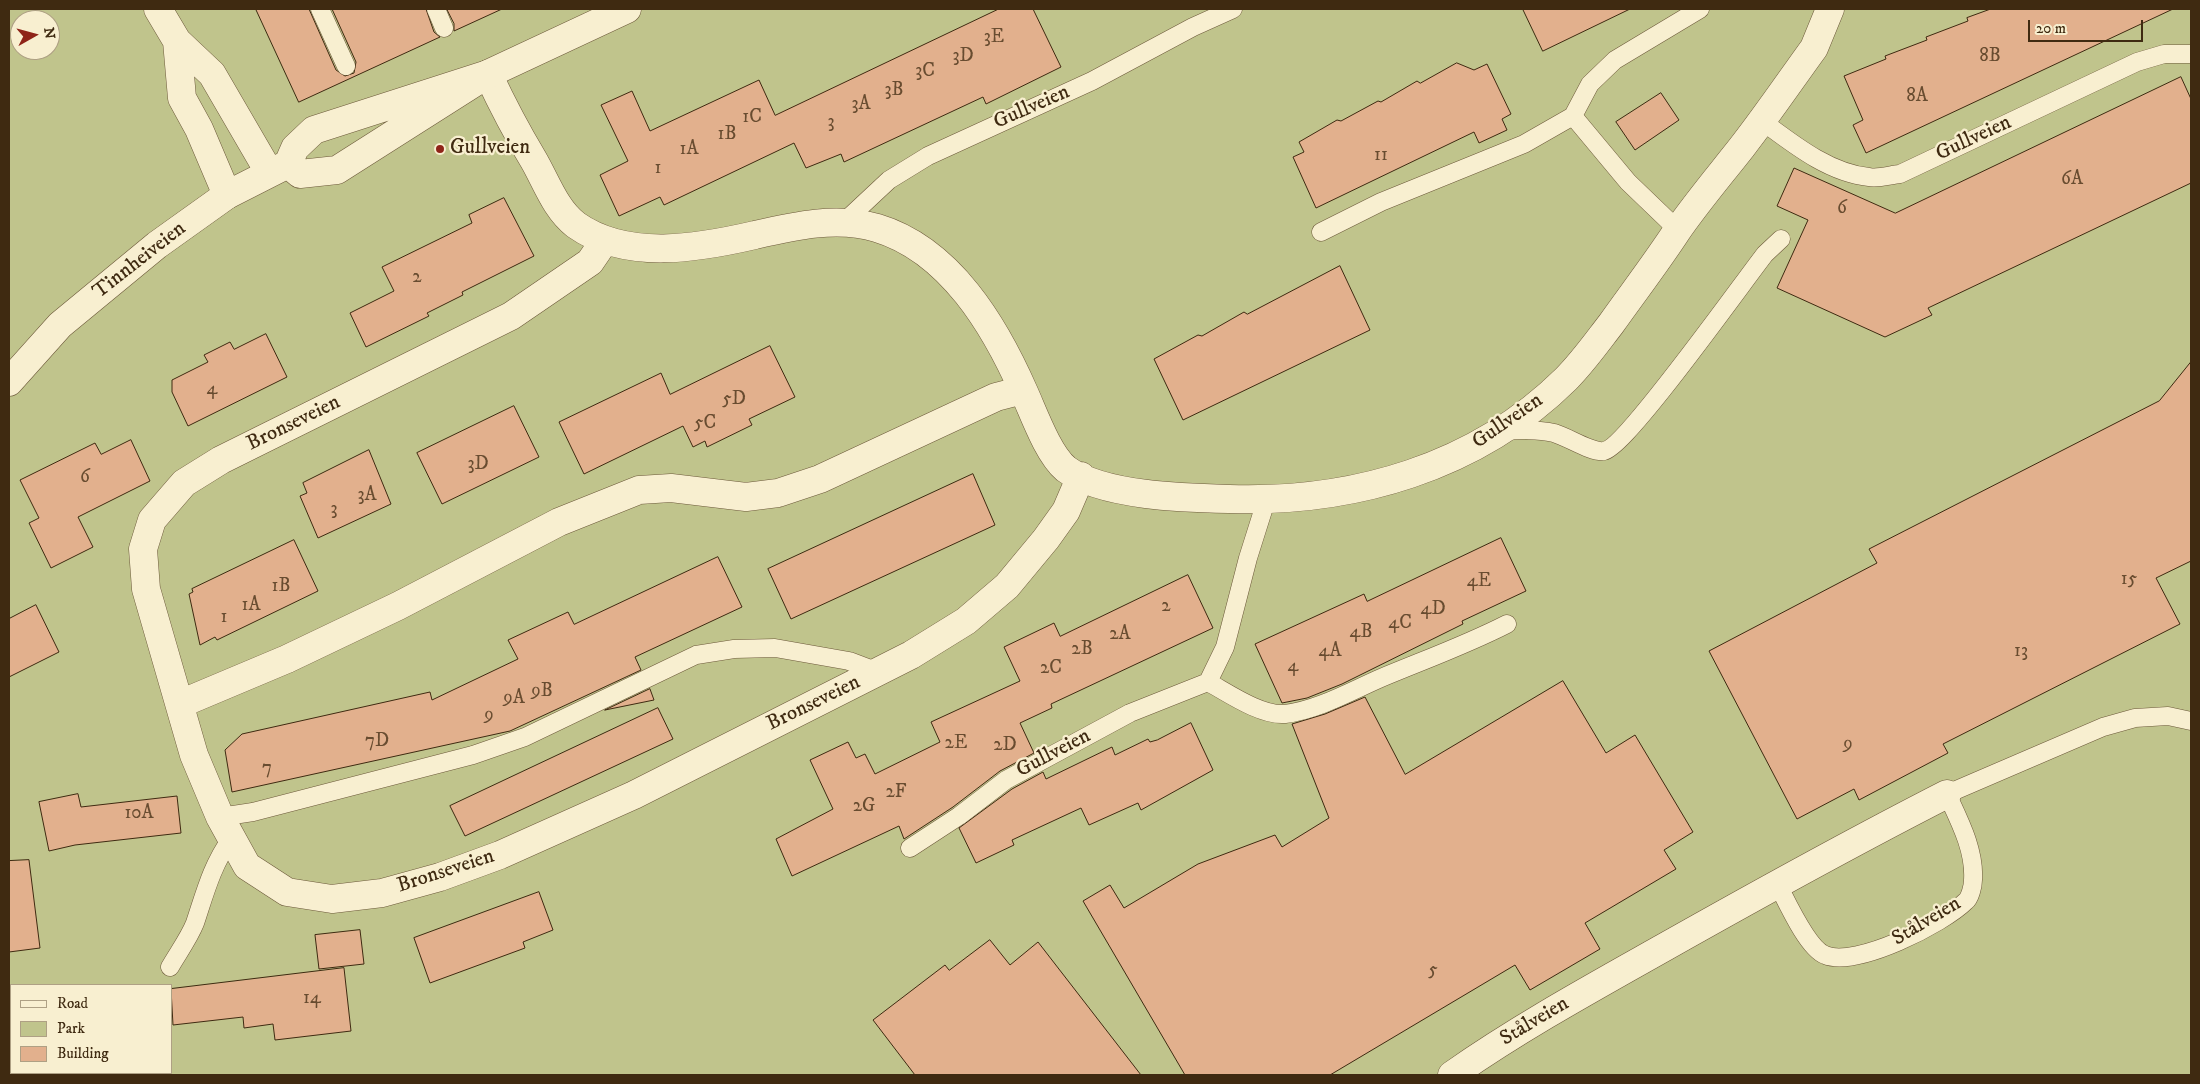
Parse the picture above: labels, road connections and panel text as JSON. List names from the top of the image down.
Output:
{
  "streets": {
    "street": [
      "Gullveien",
      "Tinnheiveien",
      "Bronseveien",
      "Stålveien"
    ]
  },
  "crossings": [
    ["Gullveien", "Bronseveien"]
  ],
  "places": ["Gullveien"],
  "house_numbers": [
    "3E",
    "3D",
    "8B",
    "3C",
    "3B",
    "8A",
    "3A",
    "1C",
    "3",
    "1B",
    "1A",
    "11",
    "1",
    "6A",
    "6",
    "2",
    "4",
    "5D",
    "5C",
    "3D",
    "6",
    "3A",
    "3",
    "15",
    "4E",
    "1B",
    "1A",
    "2",
    "4D",
    "1",
    "4C",
    "4B",
    "2A",
    "2B",
    "4A",
    "13",
    "4",
    "2C",
    "9B",
    "9A",
    "9",
    "7D",
    "2E",
    "9",
    "2D",
    "7",
    "2F",
    "2G",
    "10A",
    "5",
    "14"
  ],
  "legend": ["Road", "Park", "Building"],
  "scale_bar": "20 m",
  "north": "right"
}
